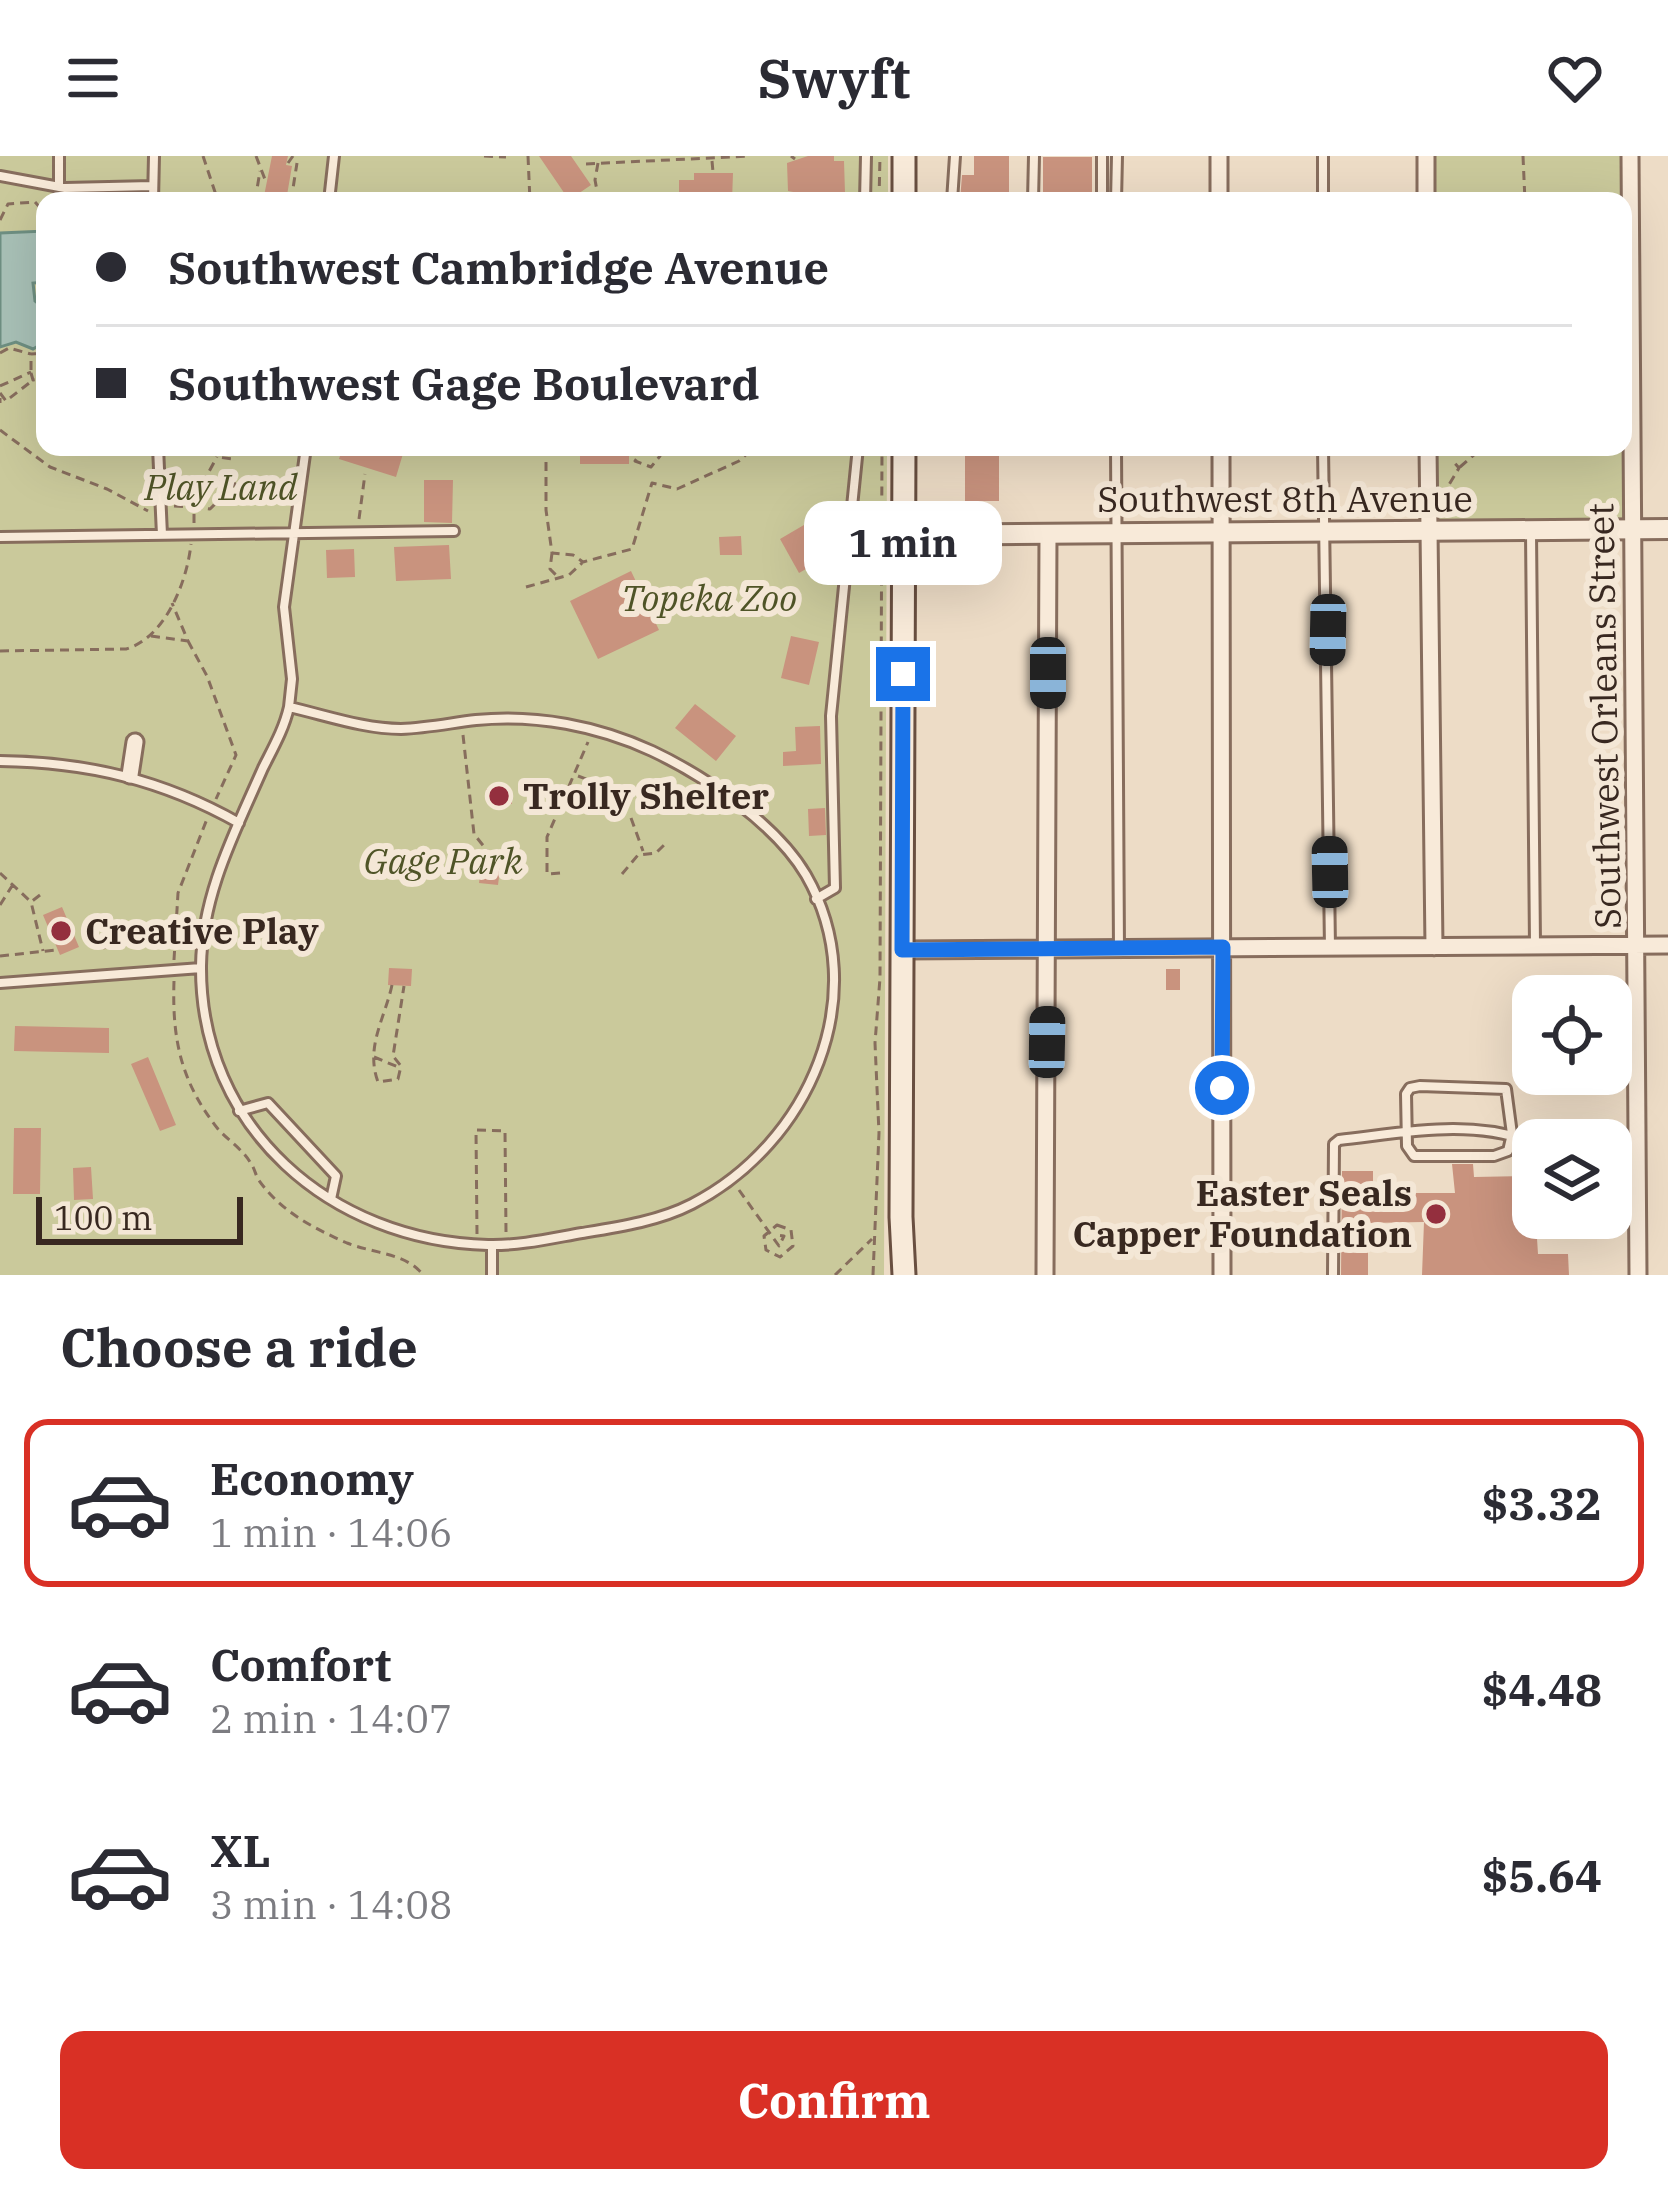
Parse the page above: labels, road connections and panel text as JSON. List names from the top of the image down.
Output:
{
  "streets": {
    "street": ["Southwest 8th Avenue", "Southwest Orleans Street"]
  },
  "crossings": [
    ["Southwest 8th Avenue", "Southwest Orleans Street"]
  ],
  "parks": ["Play Land", "Topeka Zoo", "Gage Park"],
  "places": ["Trolly Shelter", "Creative Play", "Easter Seals Capper Foundation"],
  "scale_bar": "100 m",
  "page": {
    "header": "Swyft",
    "banner": ["Southwest Cambridge Avenue", "Southwest Gage Boulevard"],
    "bubble": "1 min",
    "scale": "100 m",
    "heading": "Choose a ride",
    "list": [
      {
        "name": "Economy",
        "note": "1 min · 14:06",
        "value": "$3.32"
      },
      {
        "name": "Comfort",
        "note": "2 min · 14:07",
        "value": "$4.48"
      },
      {
        "name": "XL",
        "note": "3 min · 14:08",
        "value": "$5.64"
      }
    ],
    "buttons": "Confirm"
  }
}
